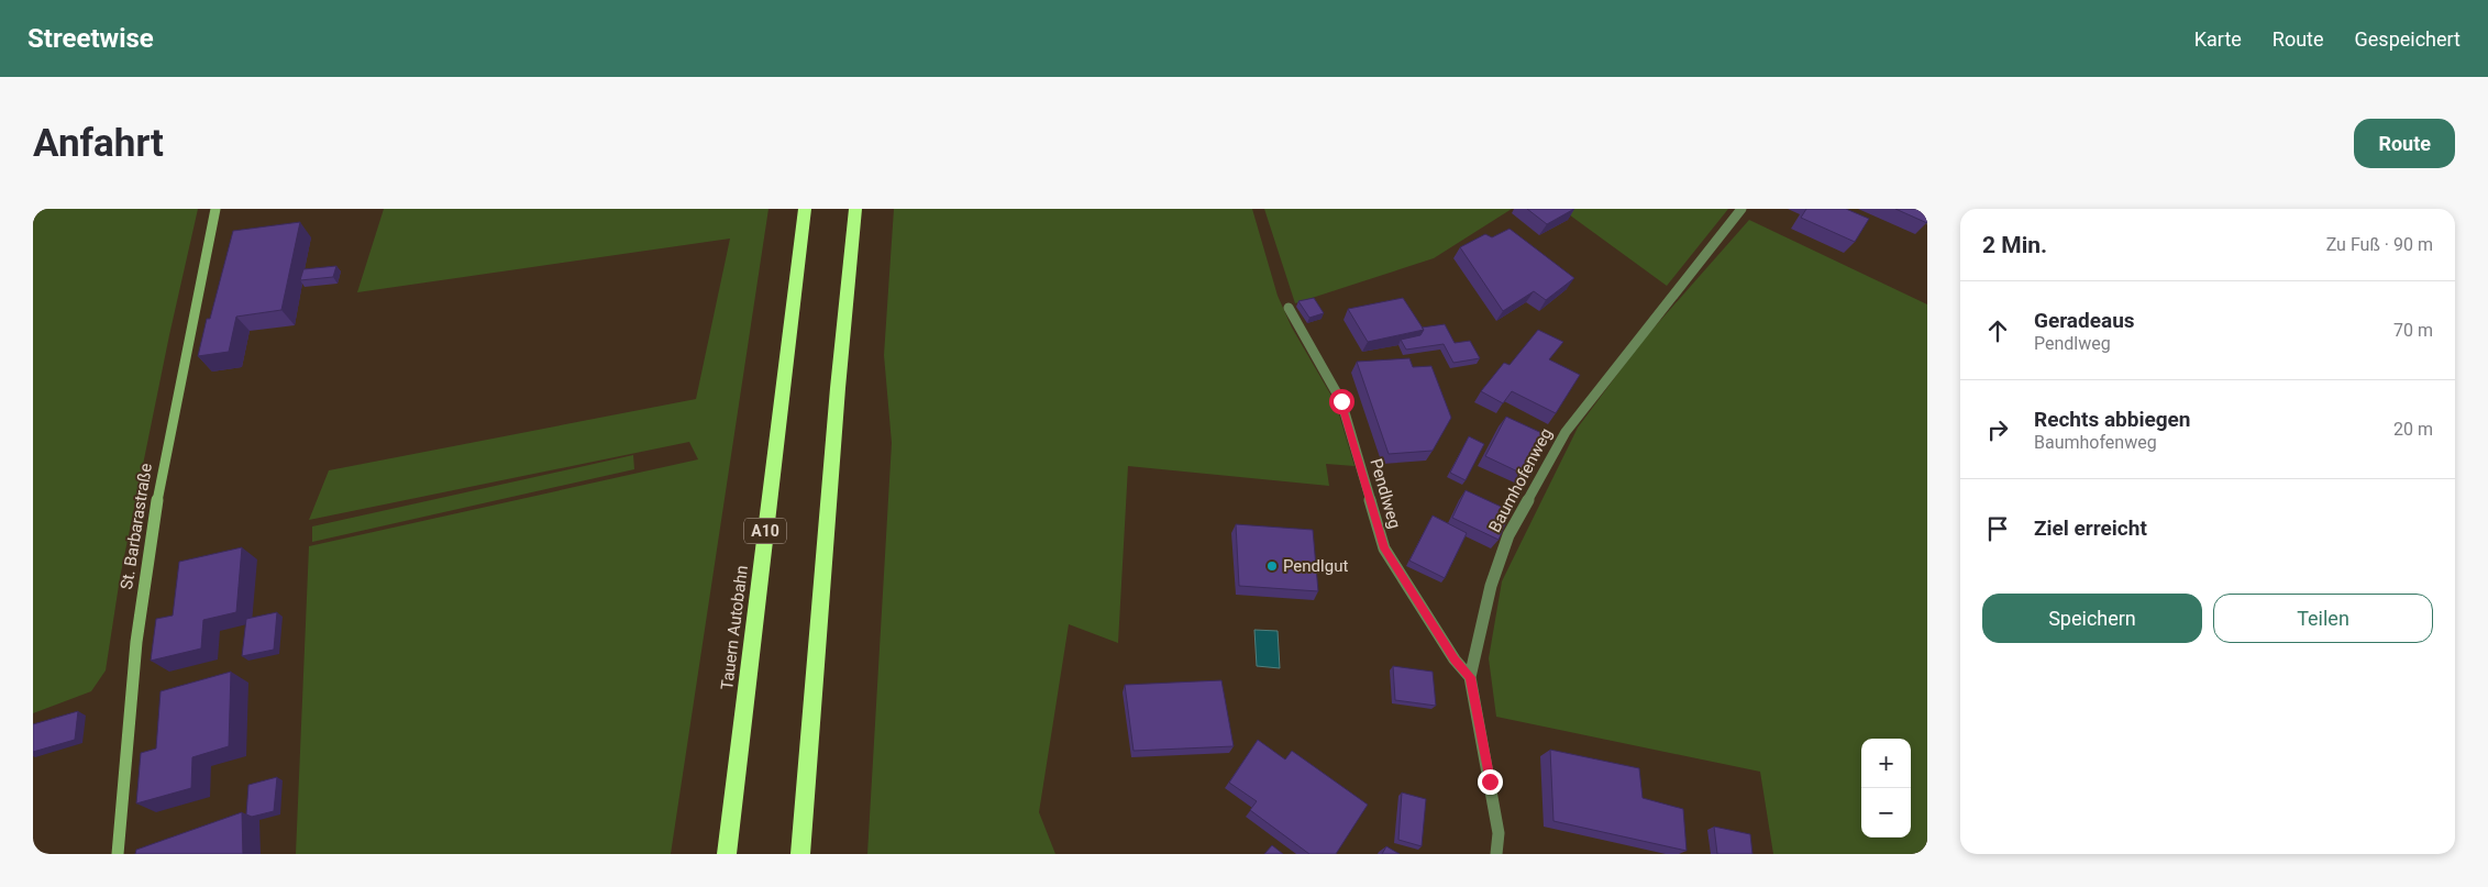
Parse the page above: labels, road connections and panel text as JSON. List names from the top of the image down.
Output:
{
  "streets": {
    "highway": ["A10", "Tauern Autobahn"],
    "street": ["Baumhofenweg", "Pendlweg", "St. Barbarastraße"]
  },
  "crossings": [
    ["Baumhofenweg", "Pendlweg"]
  ],
  "places": ["Pendlgut"],
  "page": {
    "header": "Streetwise",
    "nav": ["Karte", "Route", "Gespeichert"],
    "buttons": [
      "Route",
      ["Speichern", "Teilen"]
    ],
    "title": "Anfahrt",
    "heading": ["2 Min.", "Zu Fuß · 90 m"],
    "list": [
      ["Geradeaus", "Pendlweg", "70 m"],
      ["Rechts abbiegen", "Baumhofenweg", "20 m"],
      "Ziel erreicht"
    ],
    "map_buttons": ["+", "−"]
  }
}
